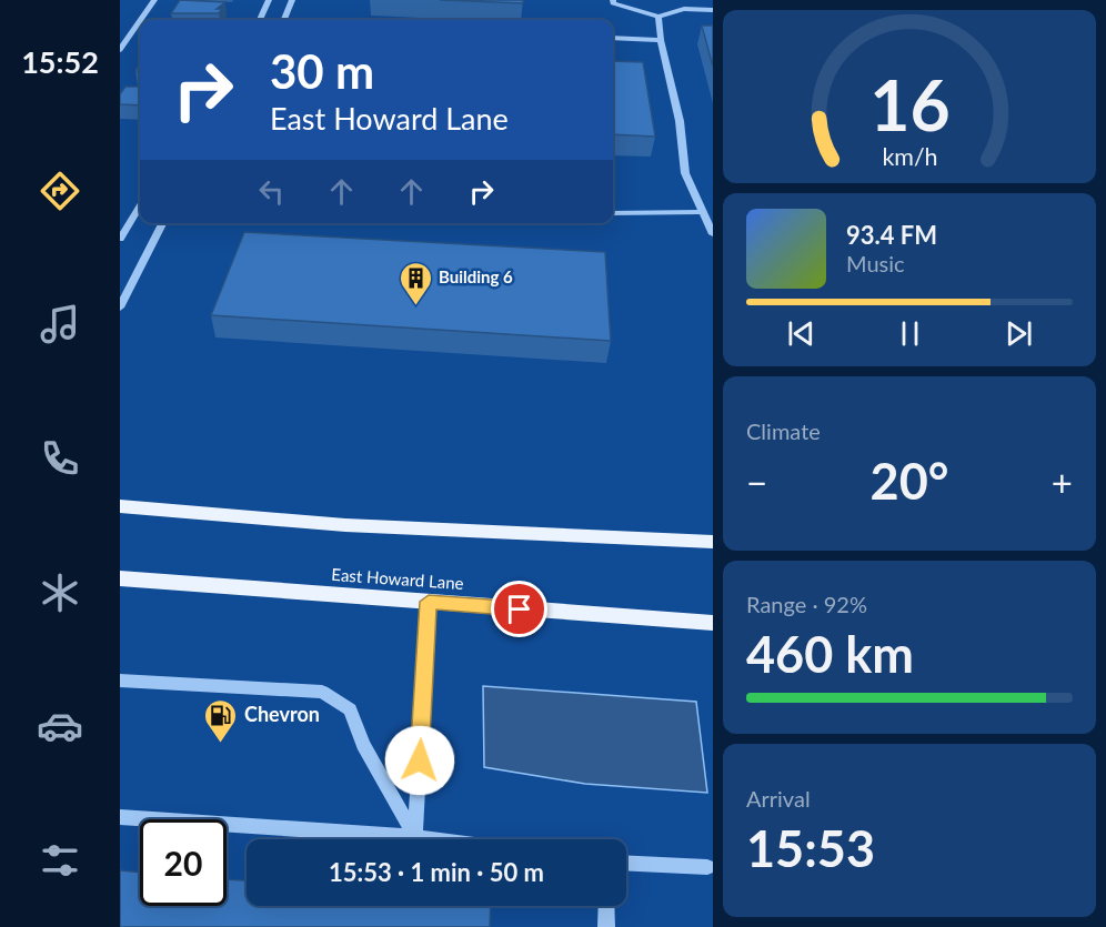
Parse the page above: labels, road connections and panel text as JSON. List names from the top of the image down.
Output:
{
  "streets": {
    "main road": ["East Howard Lane"]
  },
  "places": {
    "building": ["Building 6"],
    "fuel station": ["Chevron"]
  },
  "page": {
    "tabs": "15:52",
    "turn": ["30 m", "East Howard Lane"],
    "song": ["93.4 FM", "Music"],
    "tile": [
      "Climate",
      ["Range · 92%", "460 km"],
      ["Arrival", "15:53"]
    ],
    "heat": ["−", "20°", "+"],
    "limit": "20",
    "trip": "15:53 · 1 min · 50 m",
    "gauge": ["16", "km/h"]
  }
}
